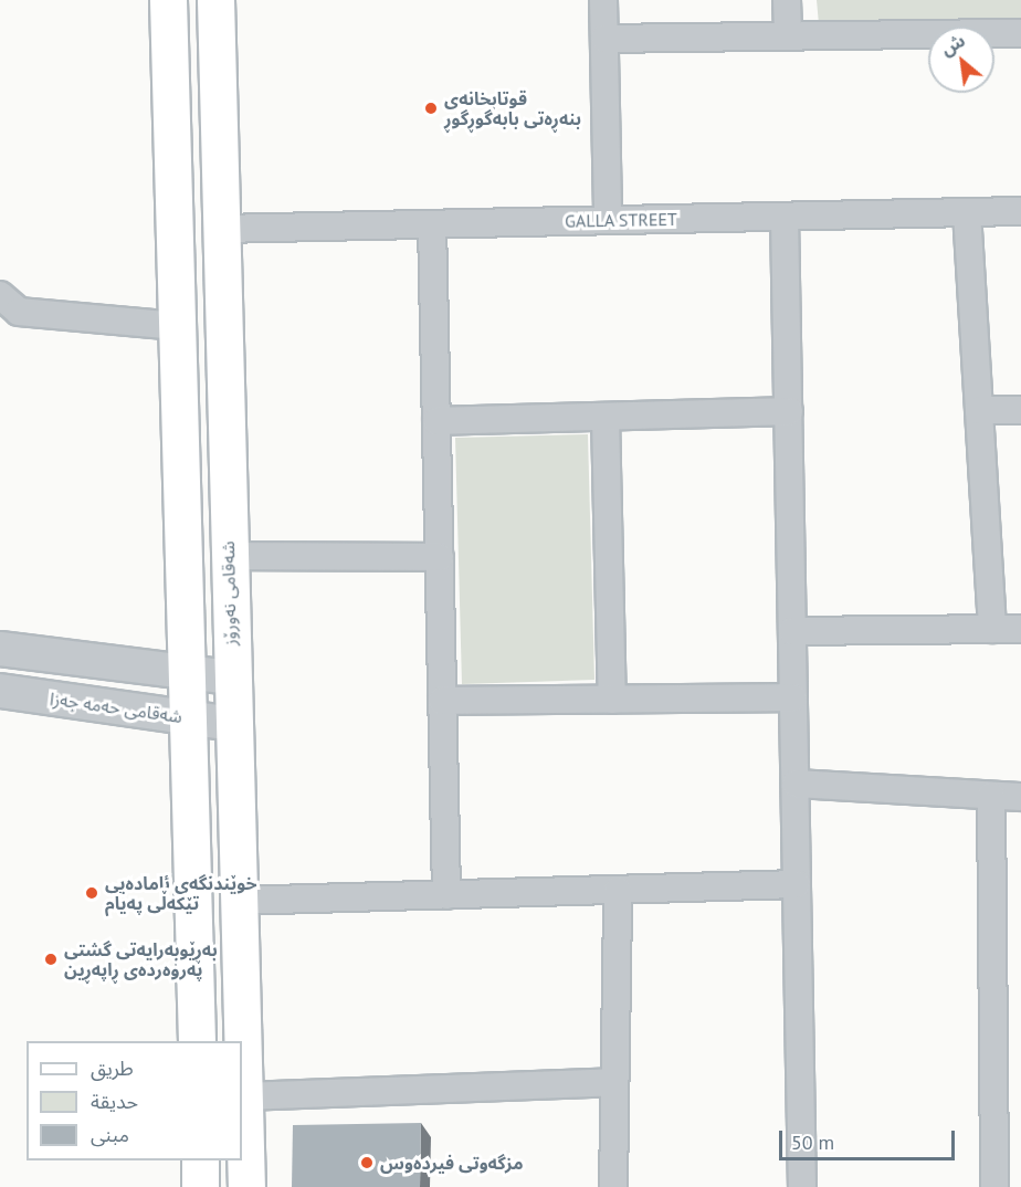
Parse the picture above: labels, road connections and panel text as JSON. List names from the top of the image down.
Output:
{
  "streets": {
    "main road": ["شەقامی نەورۆز"],
    "street": ["GALLA STREET", "شەقامی حەمە جەزا"]
  },
  "crossings": [
    ["GALLA STREET", "شەقامی نەورۆز"],
    ["شەقامی نەورۆز", "شەقامی حەمە جەزا"]
  ],
  "places": [
    "قوتابخانەی بنەڕەتی بابەگوڕگوڕ",
    "خوێندنگەی ئامادەیی تێکەڵی پەیام",
    "بەڕێوبەرایەتی گشتی پەروەردەی ڕاپەڕین",
    "مزگەوتی فیردەوس"
  ],
  "legend": ["طريق", "حديقة", "مبنى"],
  "scale_bar": "50 m",
  "north": "top left"
}
